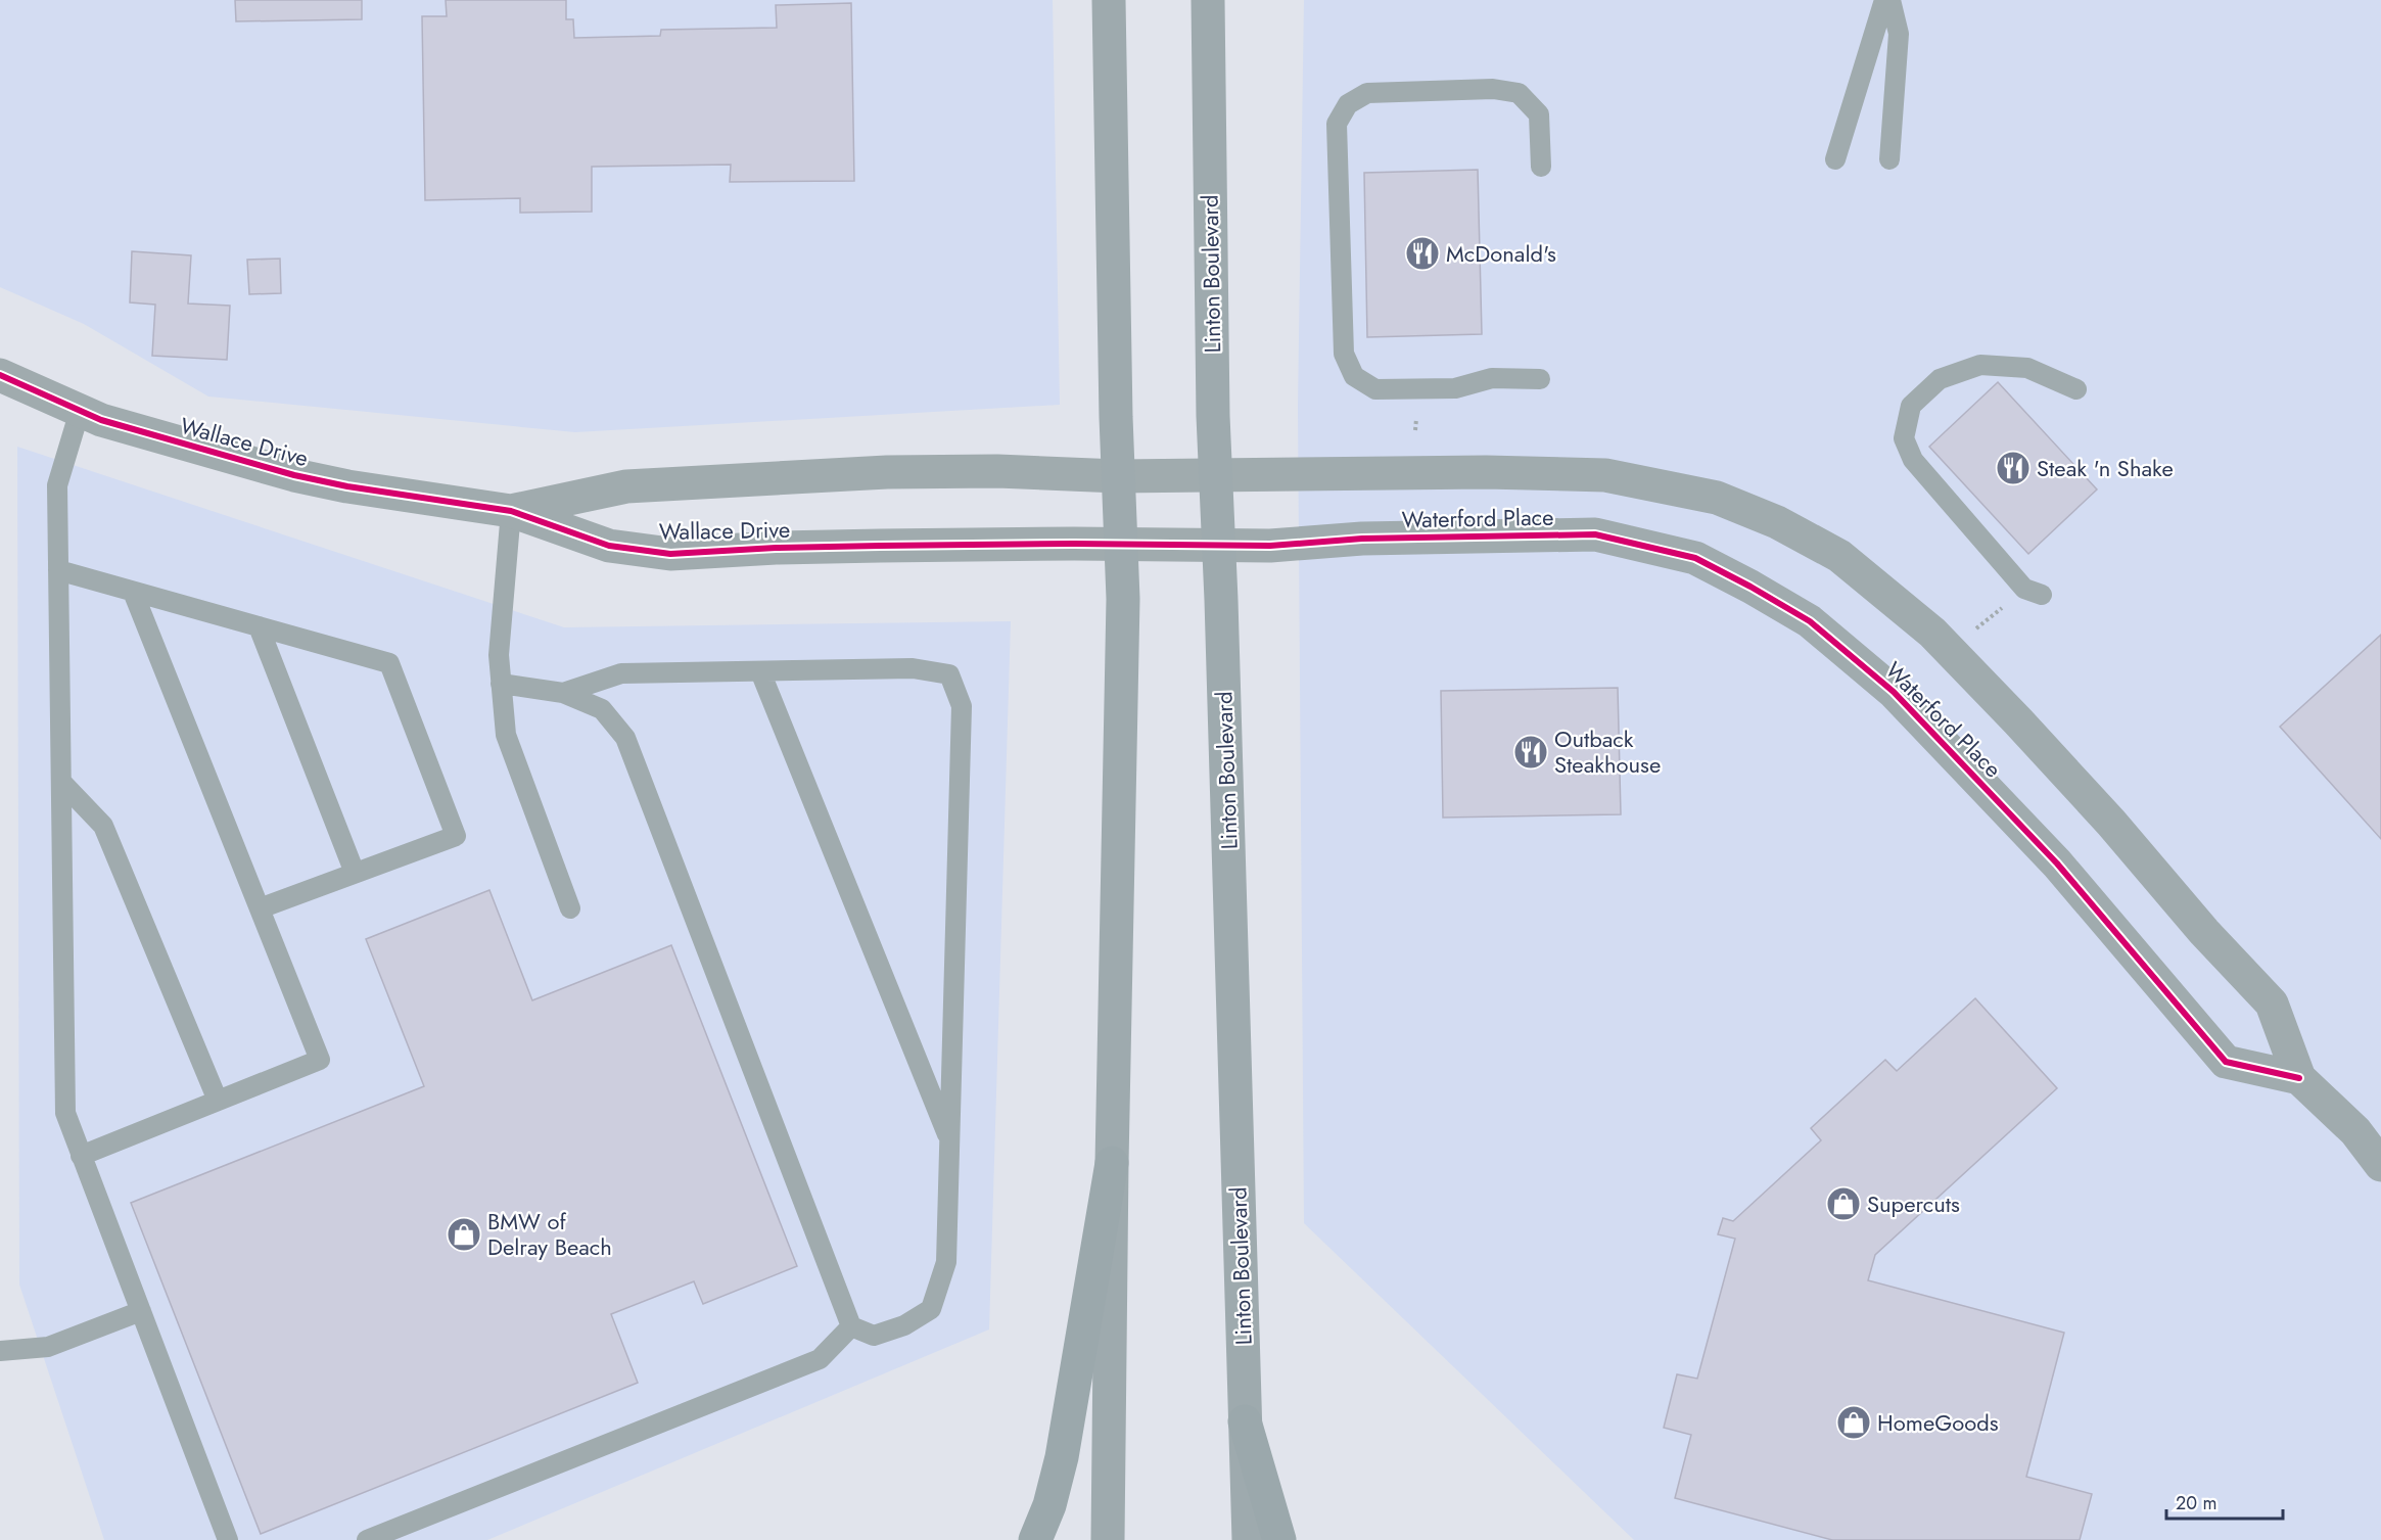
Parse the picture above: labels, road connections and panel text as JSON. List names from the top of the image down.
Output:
{
  "streets": {
    "main road": ["Linton Boulevard"],
    "street": ["Wallace Drive", "Waterford Place"]
  },
  "crossings": [
    ["Linton Boulevard", "Wallace Drive"],
    ["Linton Boulevard", "Waterford Place"],
    ["Wallace Drive", "Waterford Place"]
  ],
  "places": {
    "restaurant": ["McDonald's", "Steak 'n Shake", "Outback Steakhouse"],
    "shop": ["Supercuts", "BMW of Delray Beach", "HomeGoods"]
  },
  "scale_bar": "20 m"
}
